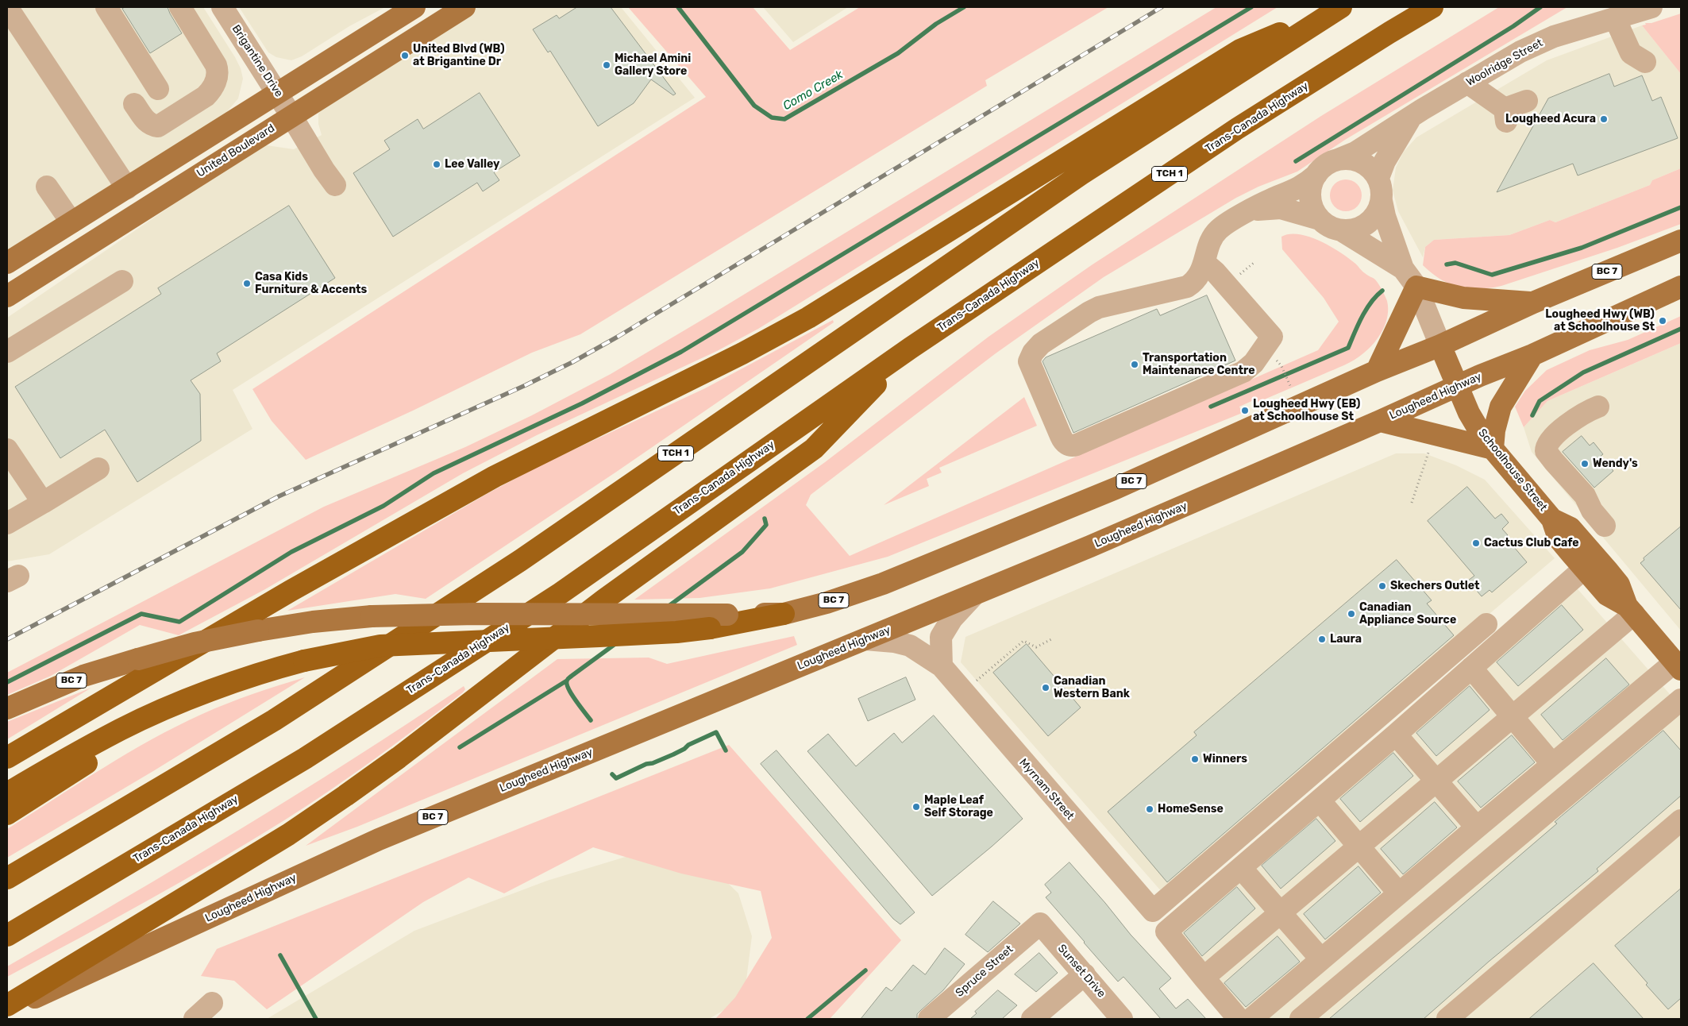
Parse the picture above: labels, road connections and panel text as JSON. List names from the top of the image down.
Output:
{
  "streets": {
    "highway": ["Trans-Canada Highway", "TCH 1"],
    "main road": [
      "United Boulevard",
      "BC 7",
      "Lougheed Highway",
      "Schoolhouse Street"
    ],
    "street": [
      "Brigantine Drive",
      "Woolridge Street",
      "Myrnam Street",
      "Spruce Street",
      "Sunset Drive"
    ]
  },
  "crossings": [
    ["Brigantine Drive", "United Boulevard"],
    ["Woolridge Street", "Schoolhouse Street"],
    ["BC 7", "Schoolhouse Street"],
    ["Lougheed Highway", "Schoolhouse Street"],
    ["Lougheed Highway", "Myrnam Street"],
    ["Spruce Street", "Sunset Drive"]
  ],
  "water": ["Como Creek"],
  "places": [
    "United Blvd (WB) at Brigantine Dr",
    "Michael Amini Gallery Store",
    "Lougheed Acura",
    "Lee Valley",
    "Casa Kids Furniture & Accents",
    "Lougheed Hwy (WB) at Schoolhouse St",
    "Transportation Maintenance Centre",
    "Lougheed Hwy (EB) at Schoolhouse St",
    "Wendy's",
    "Cactus Club Cafe",
    "Skechers Outlet",
    "Canadian Appliance Source",
    "Laura",
    "Canadian Western Bank",
    "Winners",
    "Maple Leaf Self Storage",
    "HomeSense"
  ]
}
